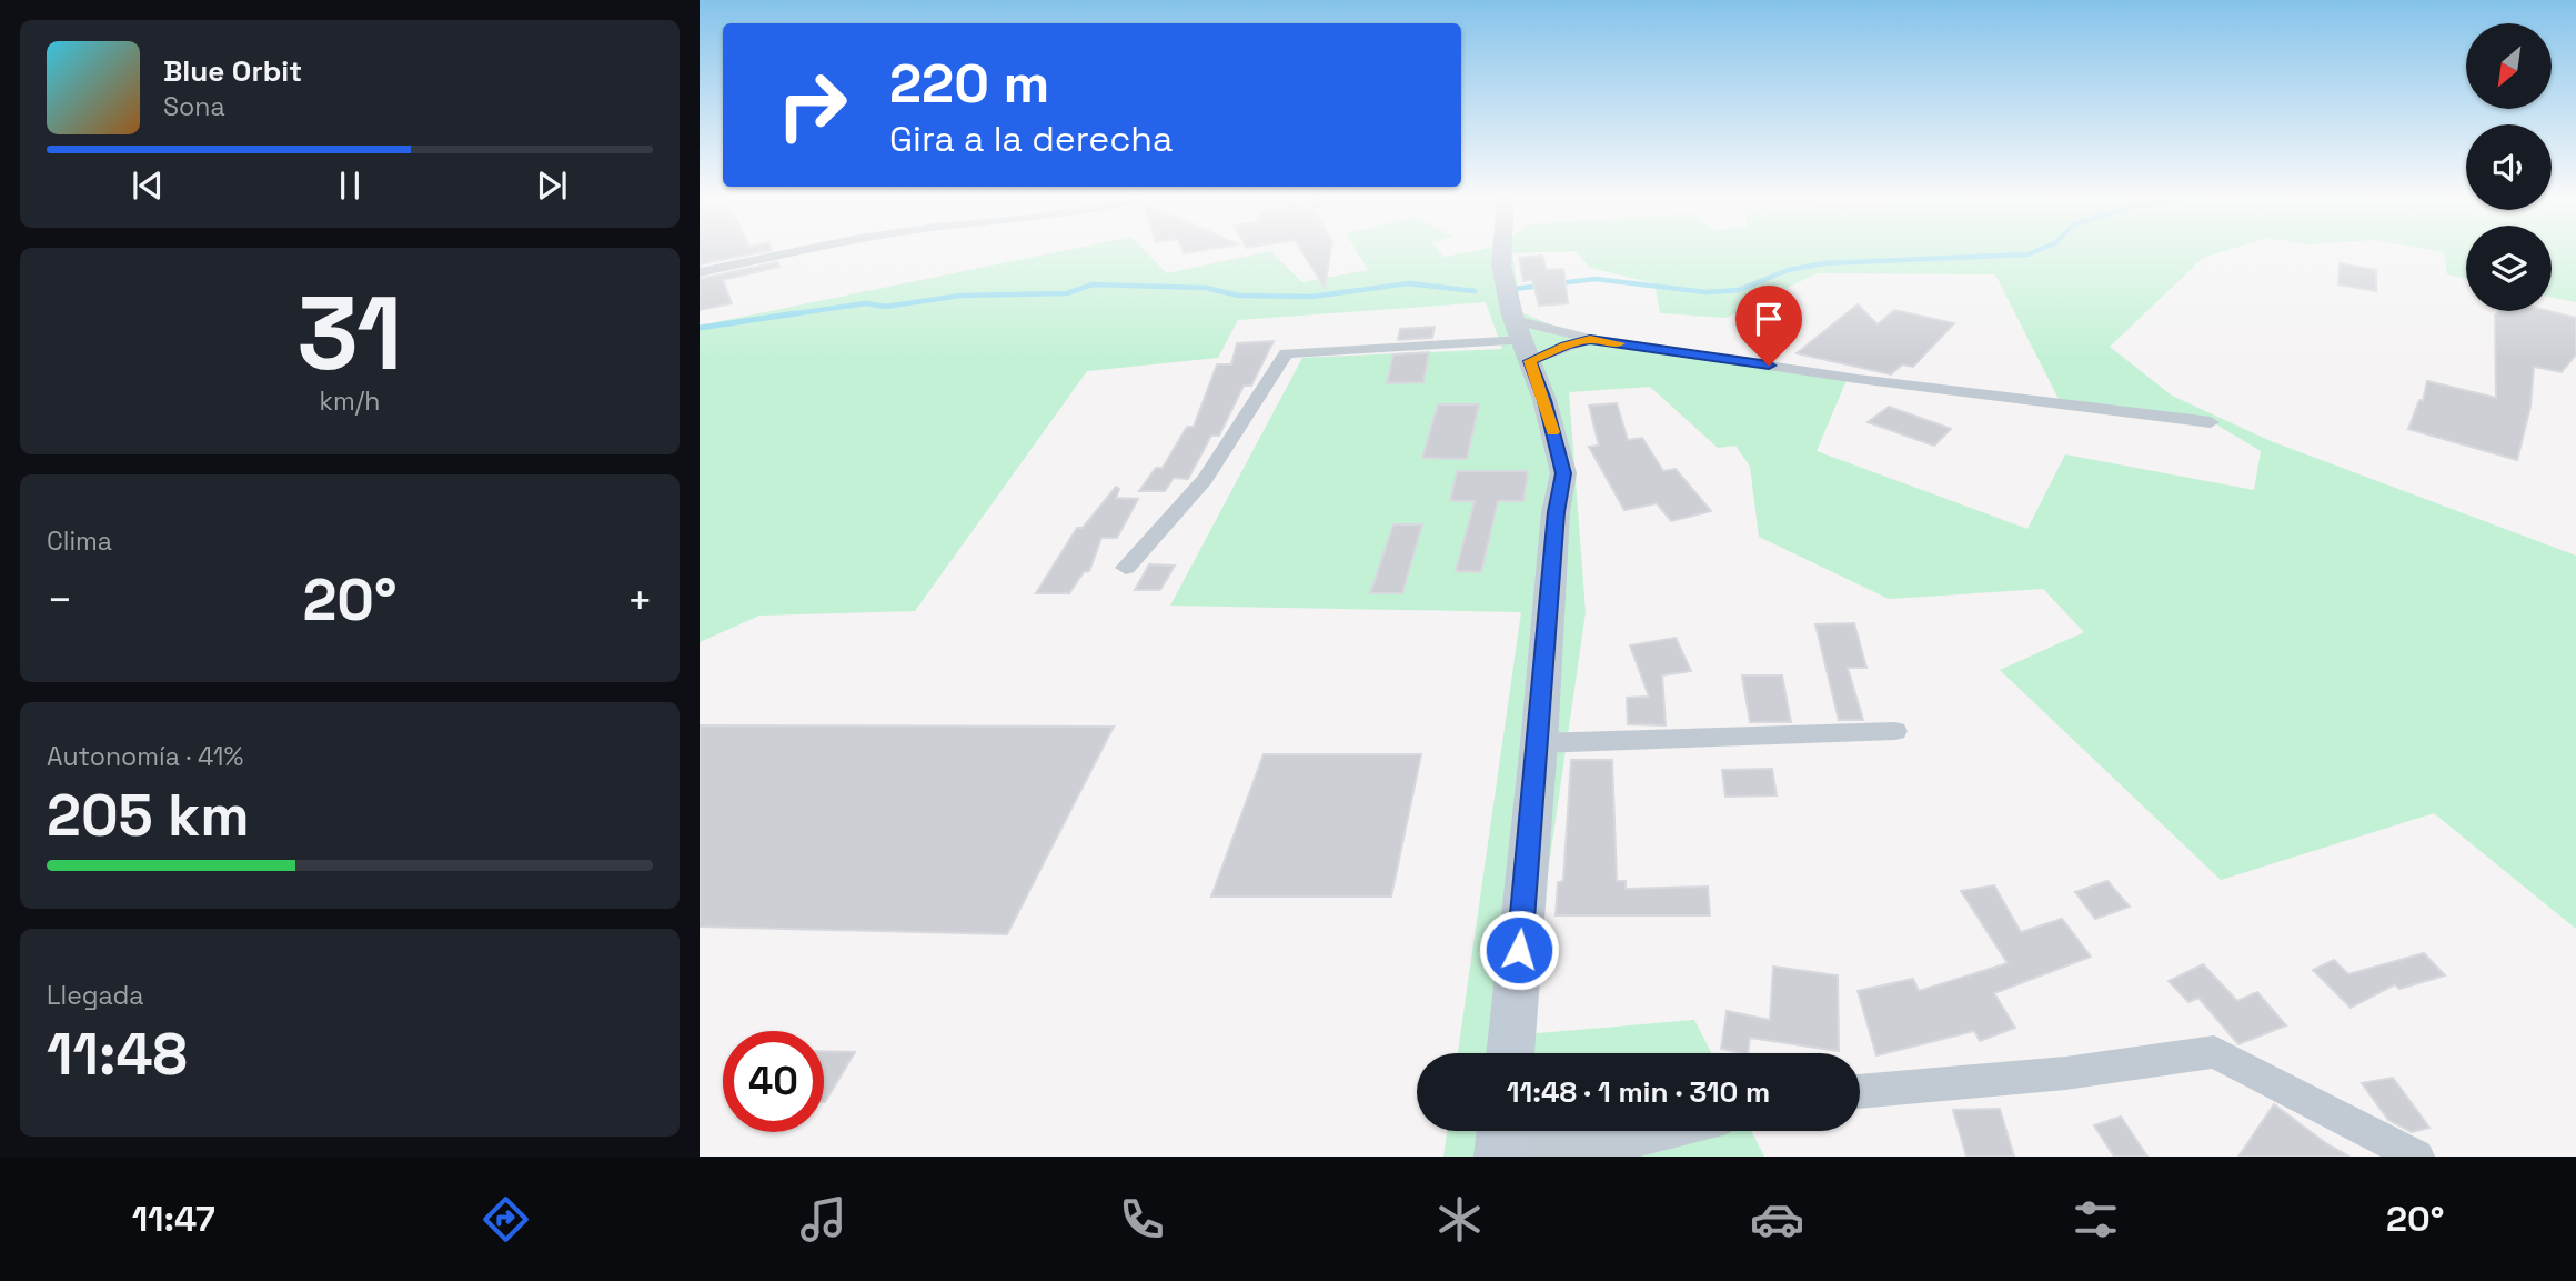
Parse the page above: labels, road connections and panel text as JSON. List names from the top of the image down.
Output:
{
  "north": "bottom left",
  "page": {
    "turn": ["220 m", "Gira a la derecha"],
    "song": ["Blue Orbit", "Sona"],
    "tile": [
      ["31", "km/h"],
      "Clima",
      ["Autonomía · 41%", "205 km"],
      ["Llegada", "11:48"]
    ],
    "heat": ["−", "20°", "+"],
    "limit": "40",
    "trip": "11:48 · 1 min · 310 m",
    "tabs": ["11:47", "20°"]
  }
}
